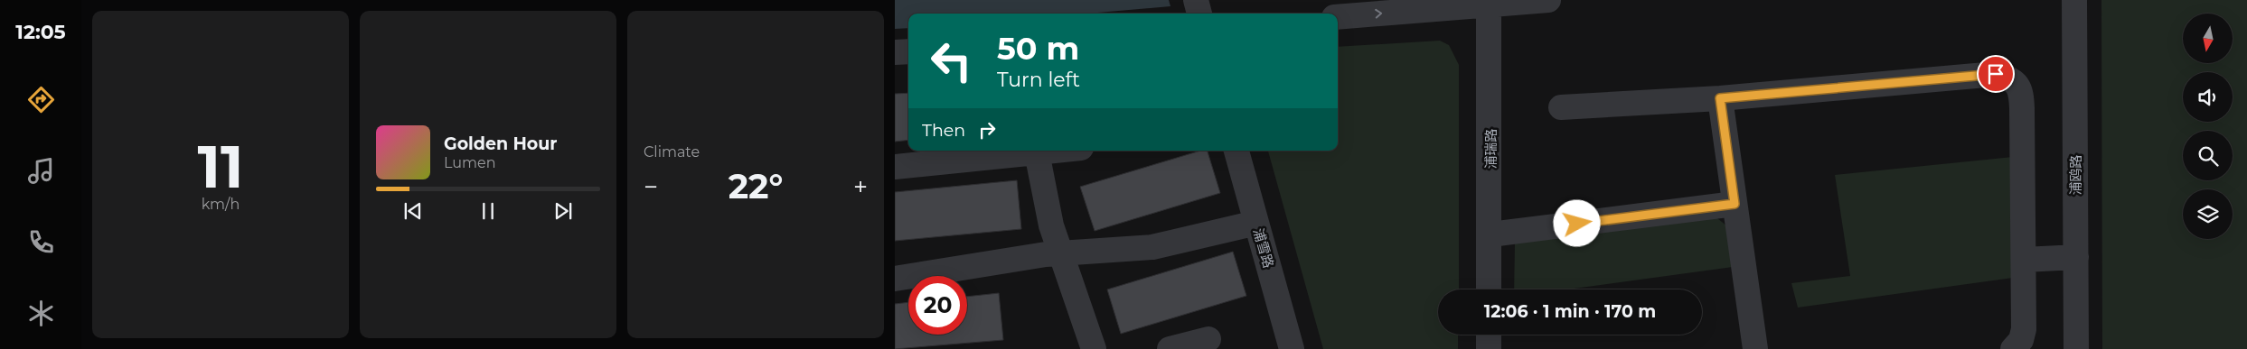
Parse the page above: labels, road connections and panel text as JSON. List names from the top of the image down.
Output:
{
  "streets": {
    "street": ["浦瑞路", "浦鸥路", "浦雪路"]
  },
  "north": "bottom",
  "page": {
    "tabs": "12:05",
    "tile": [
      ["11", "km/h"],
      "Climate"
    ],
    "turn": ["50 m", "Turn left"],
    "then": "Then",
    "song": ["Golden Hour", "Lumen"],
    "heat": ["−", "22°", "+"],
    "limit": "20",
    "trip": "12:06 · 1 min · 170 m"
  }
}
